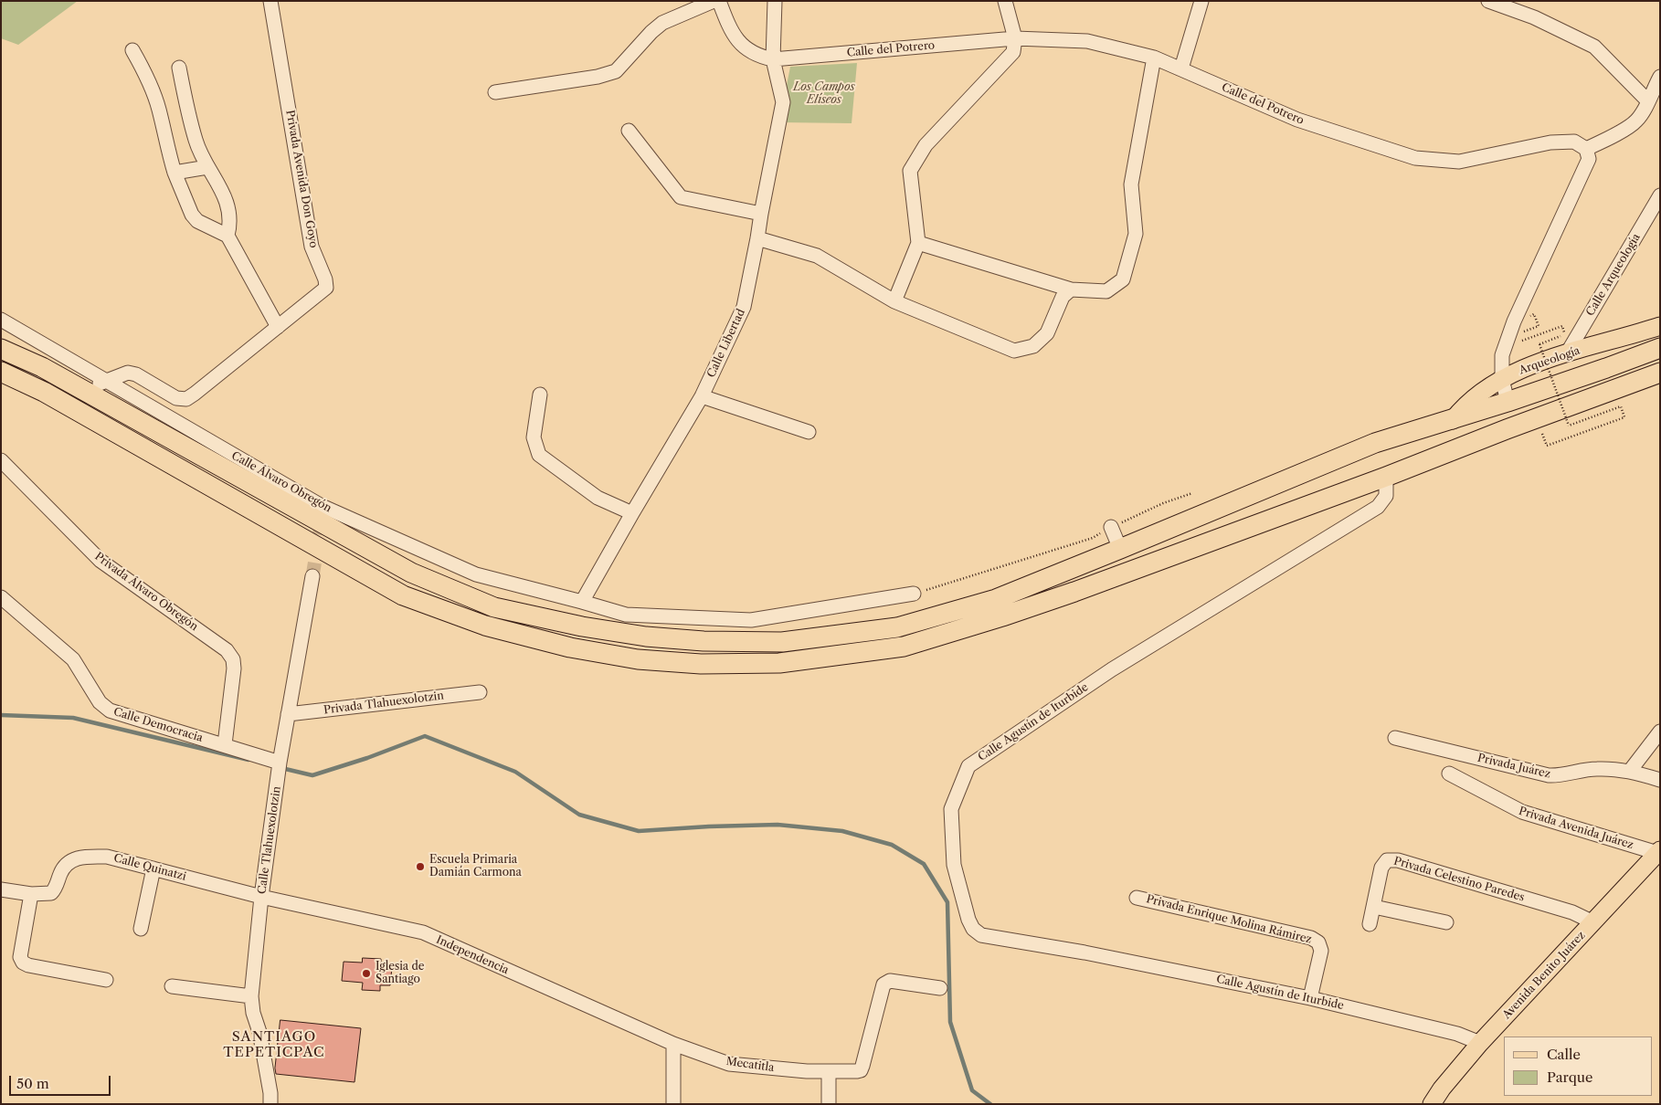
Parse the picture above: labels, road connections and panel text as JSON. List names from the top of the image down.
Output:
{
  "streets": {
    "main road": ["Arqueología", "Avenida Benito Juárez"],
    "street": [
      "Calle del Potrero",
      "Privada Avenida Don Goyo",
      "Calle Arqueología",
      "Calle Libertad",
      "Calle Álvaro Obregón",
      "Privada Álvaro Obregón",
      "Privada Tlahuexolotzin",
      "Calle Agustín de Iturbide",
      "Calle Democracia",
      "Privada Juárez",
      "Privada Avenida Juárez",
      "Calle Tlahuexolotzin",
      "Calle Quinatzi",
      "Privada Celestino Paredes",
      "Privada Enrique Molina Rámirez",
      "Independencia",
      "Mecatitla"
    ]
  },
  "crossings": [
    ["Calle del Potrero", "Calle Libertad"],
    ["Privada Avenida Don Goyo", "Calle Álvaro Obregón"],
    ["Calle Arqueología", "Arqueología"],
    ["Calle Libertad", "Calle Álvaro Obregón"],
    ["Privada Álvaro Obregón", "Calle Democracia"],
    ["Privada Tlahuexolotzin", "Calle Tlahuexolotzin"],
    ["Calle Agustín de Iturbide", "Privada Enrique Molina Rámirez"],
    ["Calle Agustín de Iturbide", "Avenida Benito Juárez"],
    ["Calle Democracia", "Calle Tlahuexolotzin"],
    ["Privada Avenida Juárez", "Avenida Benito Juárez"],
    ["Calle Tlahuexolotzin", "Calle Quinatzi"],
    ["Calle Tlahuexolotzin", "Independencia"],
    ["Calle Quinatzi", "Independencia"],
    ["Privada Celestino Paredes", "Avenida Benito Juárez"],
    ["Independencia", "Mecatitla"]
  ],
  "districts": ["SANTIAGO TEPETICPAC"],
  "parks": ["Los Campos Elíseos"],
  "places": ["Escuela Primaria Damián Carmona", "Iglesia de Santiago"],
  "legend": ["Calle", "Parque"],
  "scale_bar": "50 m"
}
